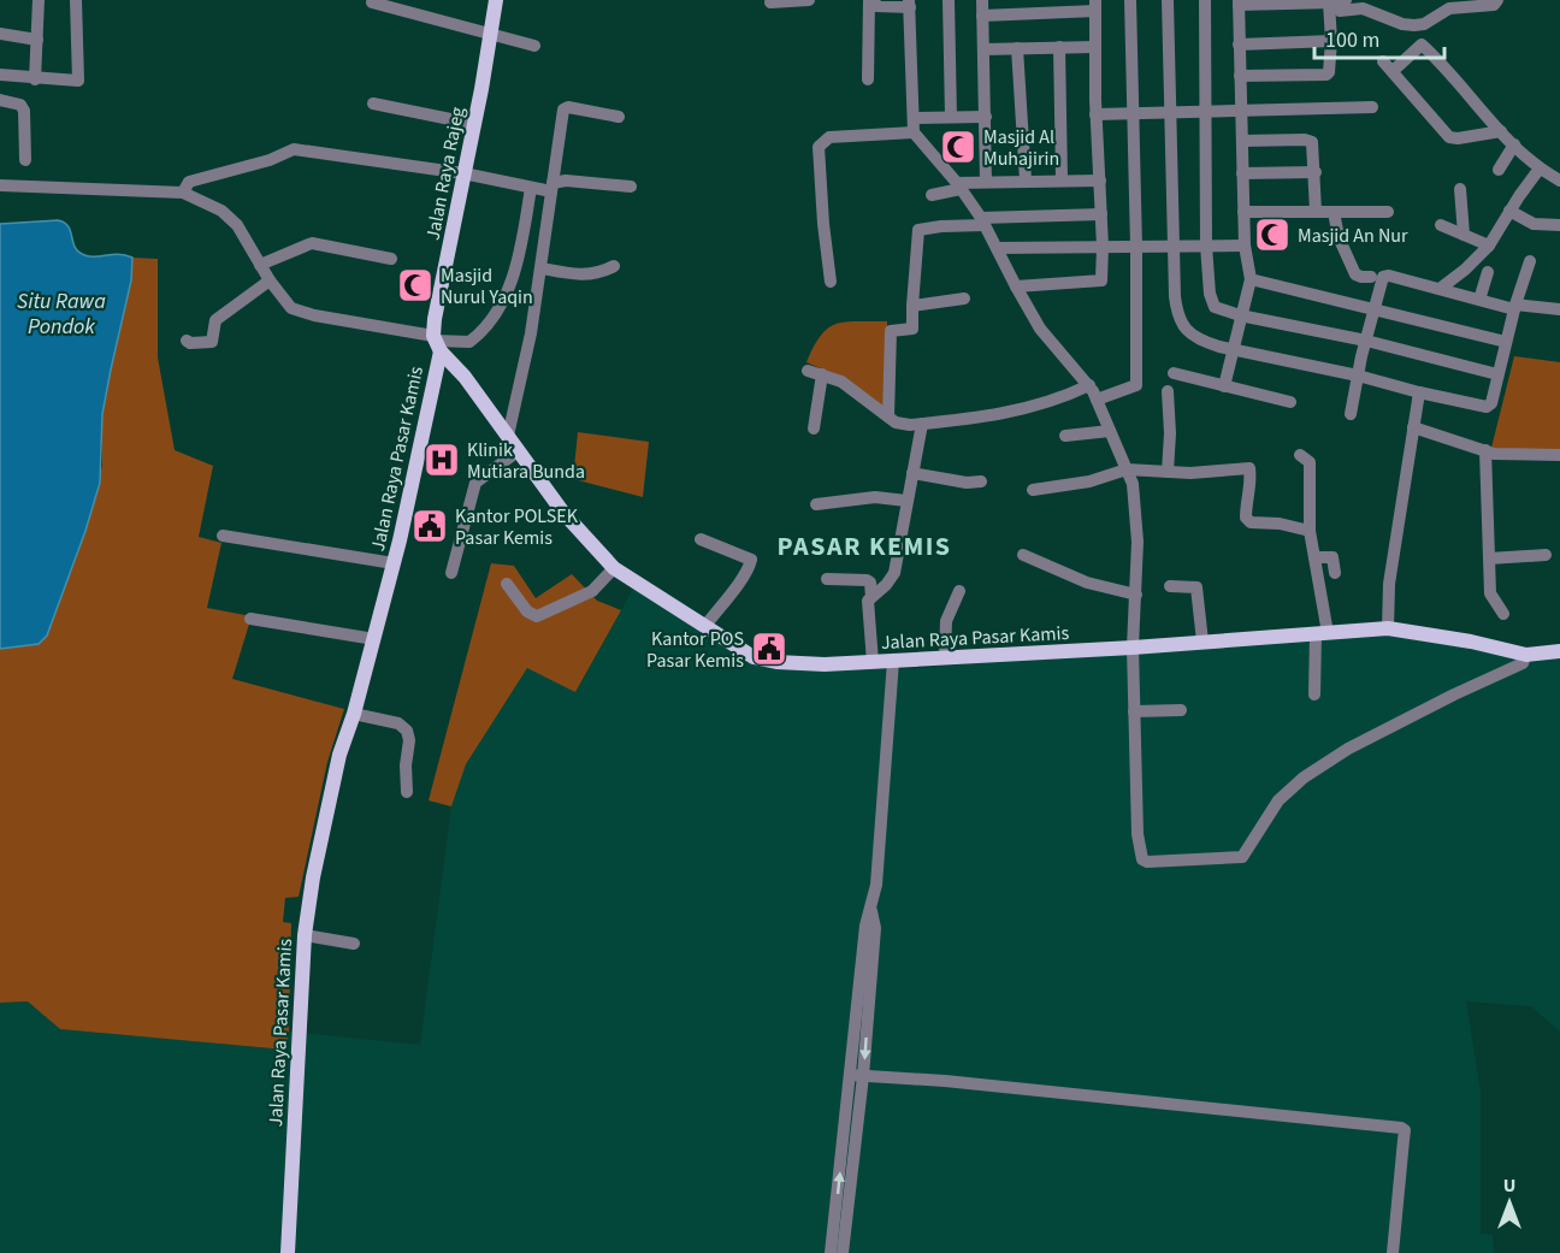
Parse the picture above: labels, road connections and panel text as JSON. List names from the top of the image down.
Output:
{
  "streets": {
    "main road": ["Jalan Raya Rajeg", "Jalan Raya Pasar Kamis"]
  },
  "crossings": [
    ["Jalan Raya Rajeg", "Jalan Raya Pasar Kamis"]
  ],
  "districts": ["PASAR KEMIS"],
  "water": ["Situ Rawa Pondok"],
  "places": {
    "mosque": ["Masjid Al Muhajirin", "Masjid An Nur", "Masjid Nurul Yaqin"],
    "hospital": ["Klinik Mutiara Bunda"],
    "public building": ["Kantor POLSEK Pasar Kemis", "Kantor POS Pasar Kemis"]
  },
  "scale_bar": "100 m",
  "north": "top"
}
